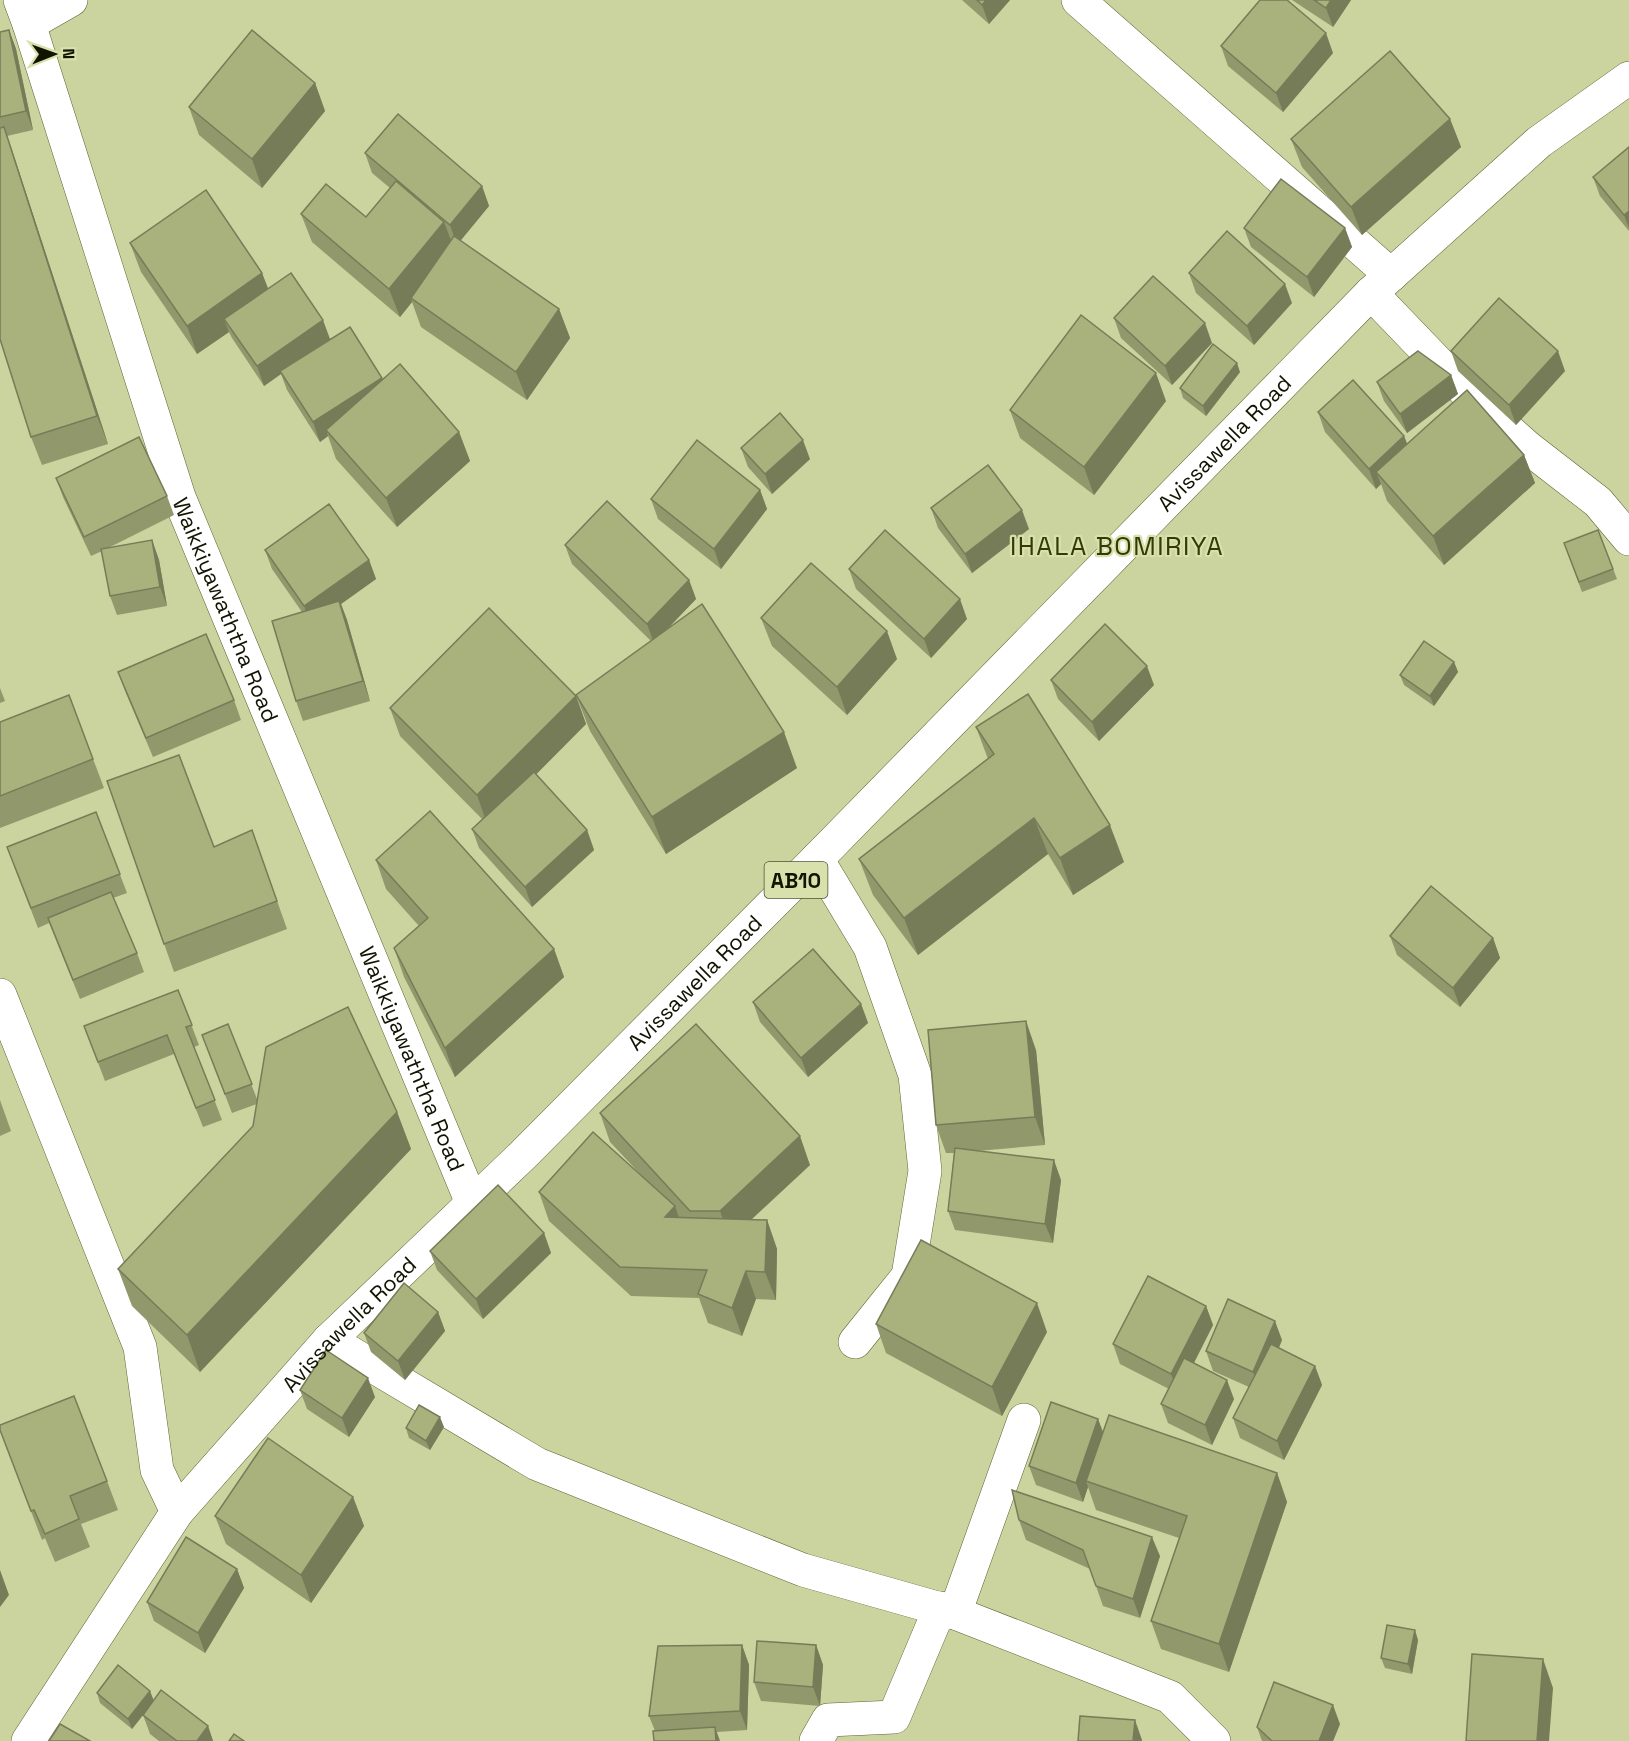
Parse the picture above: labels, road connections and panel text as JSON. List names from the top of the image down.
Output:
{
  "streets": {
    "street": ["Avissawella Road", "Waikkiyawaththa Road", "AB10"]
  },
  "crossings": [
    ["Avissawella Road", "Waikkiyawaththa Road"]
  ],
  "districts": ["IHALA BOMIRIYA"],
  "north": "right"
}
